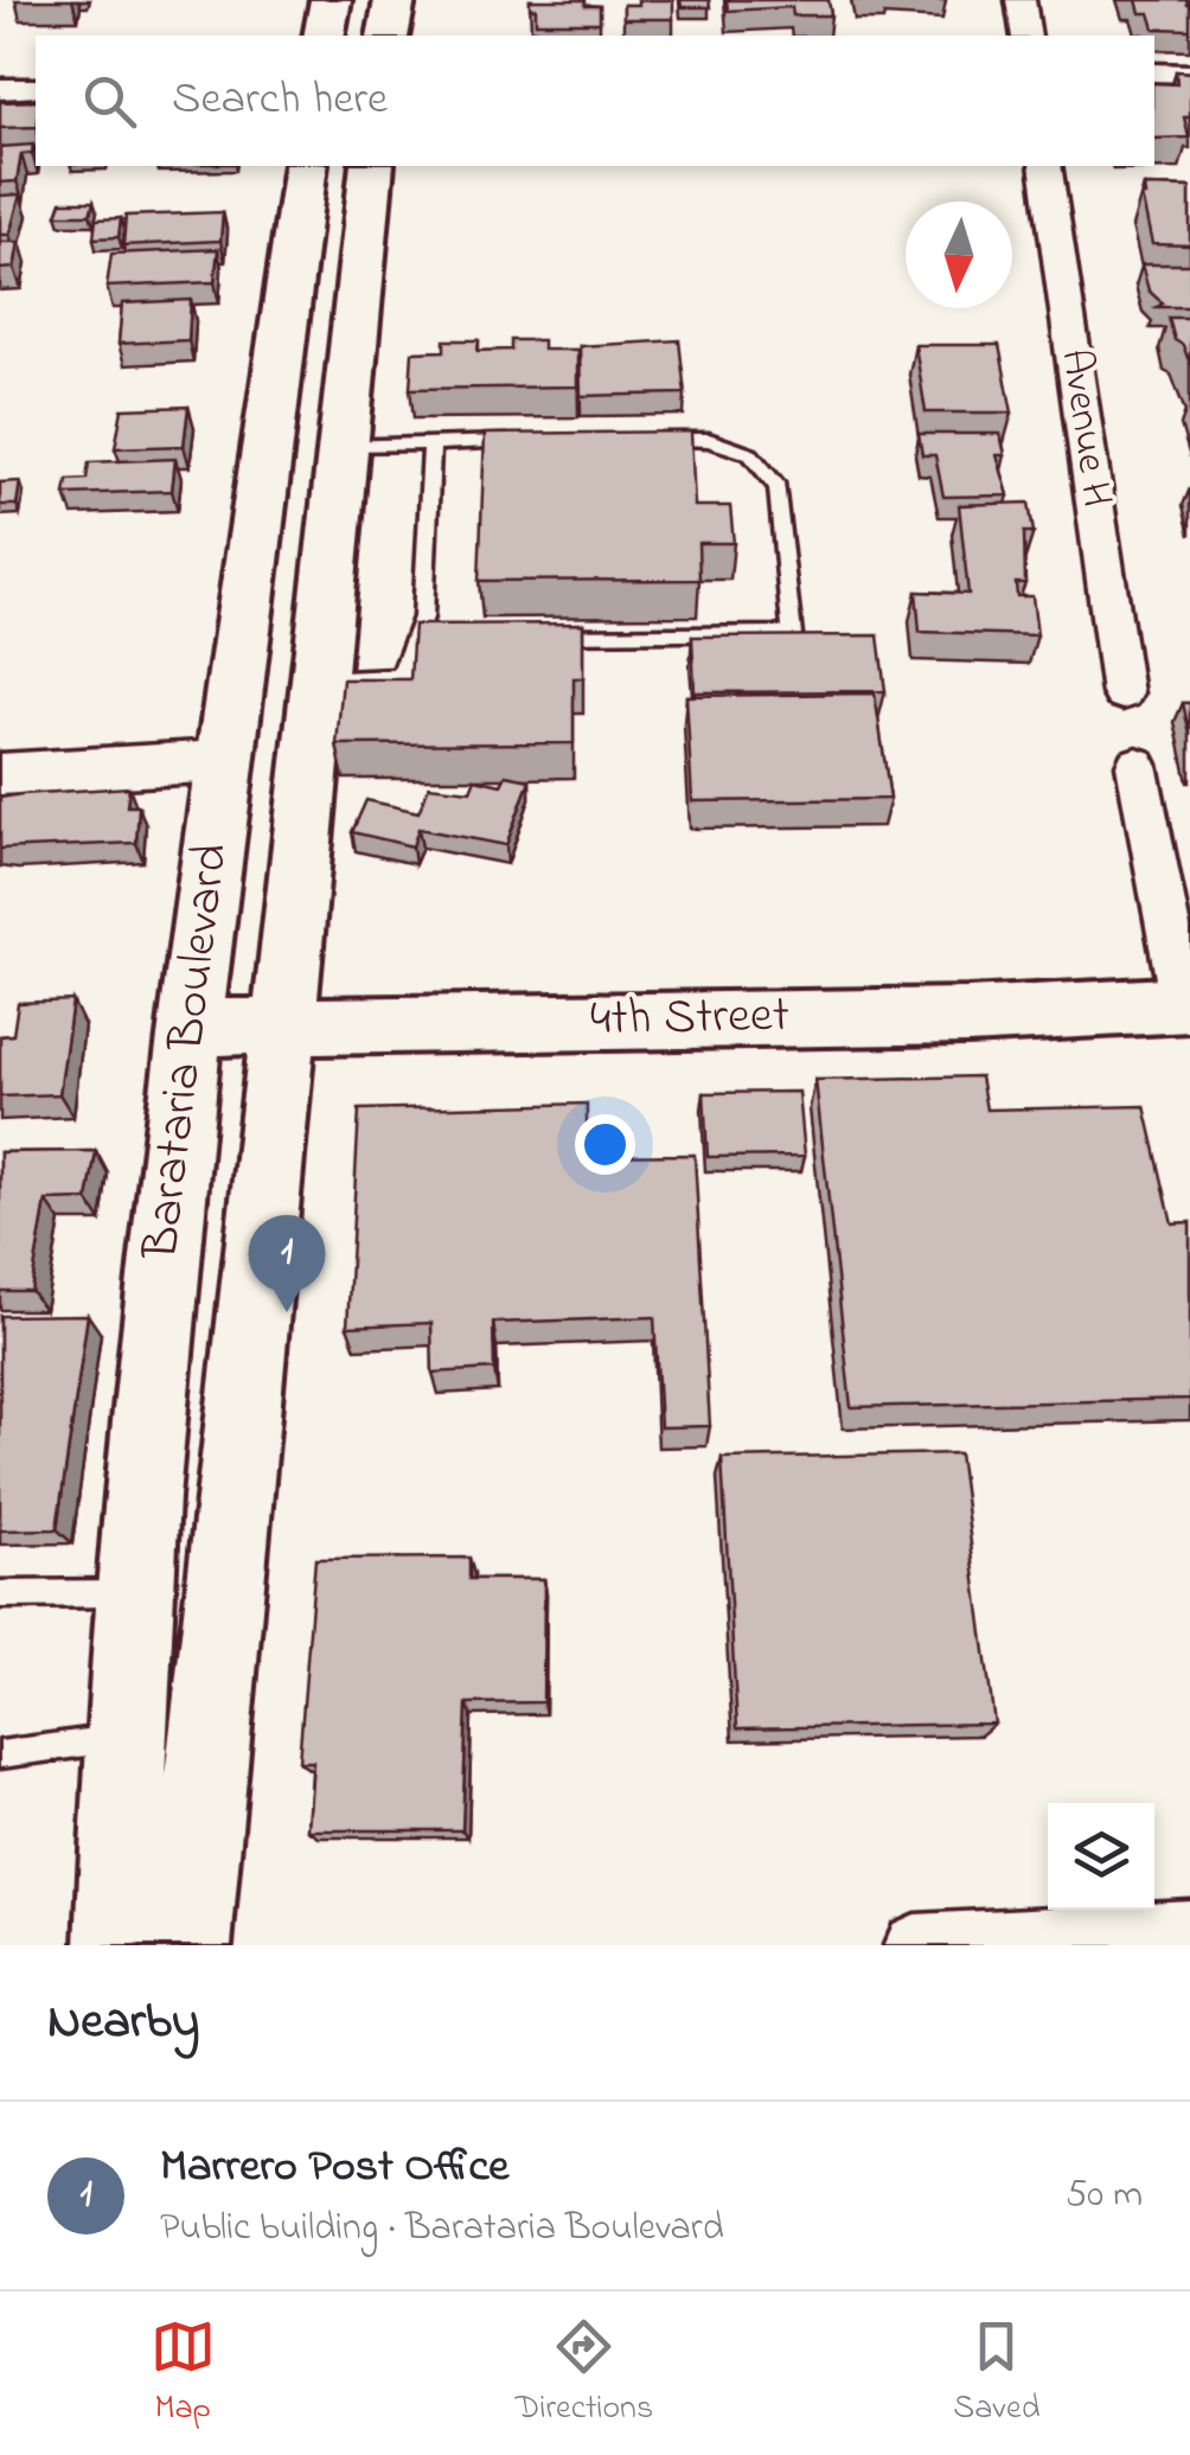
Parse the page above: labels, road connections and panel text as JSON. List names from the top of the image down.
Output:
{
  "streets": {
    "main road": ["4th Street", "Barataria Boulevard"],
    "street": ["Avenue H"]
  },
  "crossings": [
    ["4th Street", "Barataria Boulevard"]
  ],
  "north": "bottom",
  "page": {
    "search": "Search here",
    "pins": "1",
    "heading": "Nearby",
    "list": [
      {
        "mark": "1",
        "name": "Marrero Post Office",
        "note": "Public building · Barataria Boulevard",
        "value": "50 m"
      }
    ],
    "nav": ["Map", "Directions", "Saved"]
  }
}
